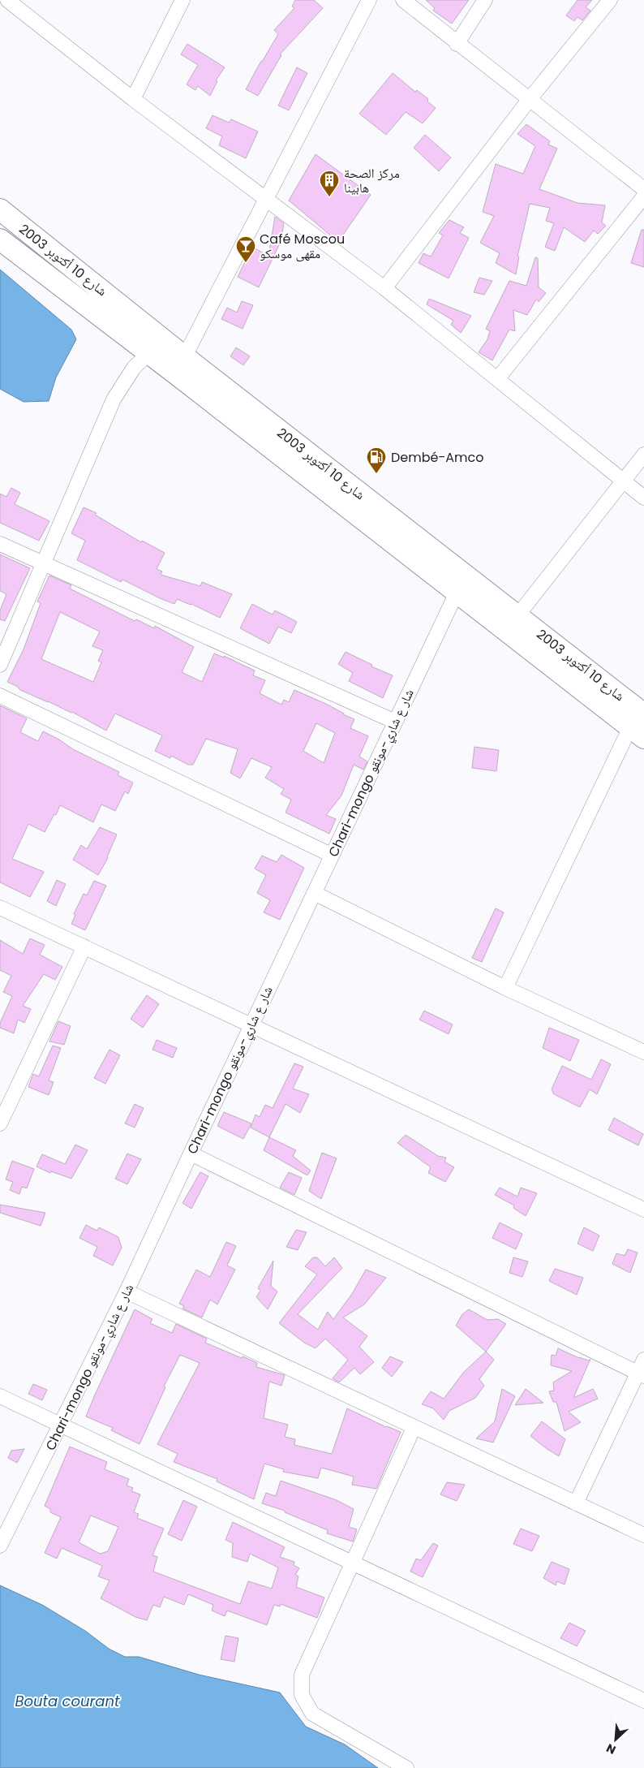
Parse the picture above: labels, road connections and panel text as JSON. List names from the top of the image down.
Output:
{
  "streets": {
    "highway": ["شارع 10 أكتوبر 2003"],
    "street": ["Chari-mongo شار ع شاري-مونقو"]
  },
  "crossings": [
    ["شارع 10 أكتوبر 2003", "Chari-mongo شار ع شاري-مونقو"]
  ],
  "water": ["Bouta courant"],
  "places": {
    "building": ["مركز الصحة هابينا"],
    "bar": ["Café Moscou مقهى موسكو"],
    "fuel station": ["Dembé-Amco"]
  },
  "north": "bottom left"
}
